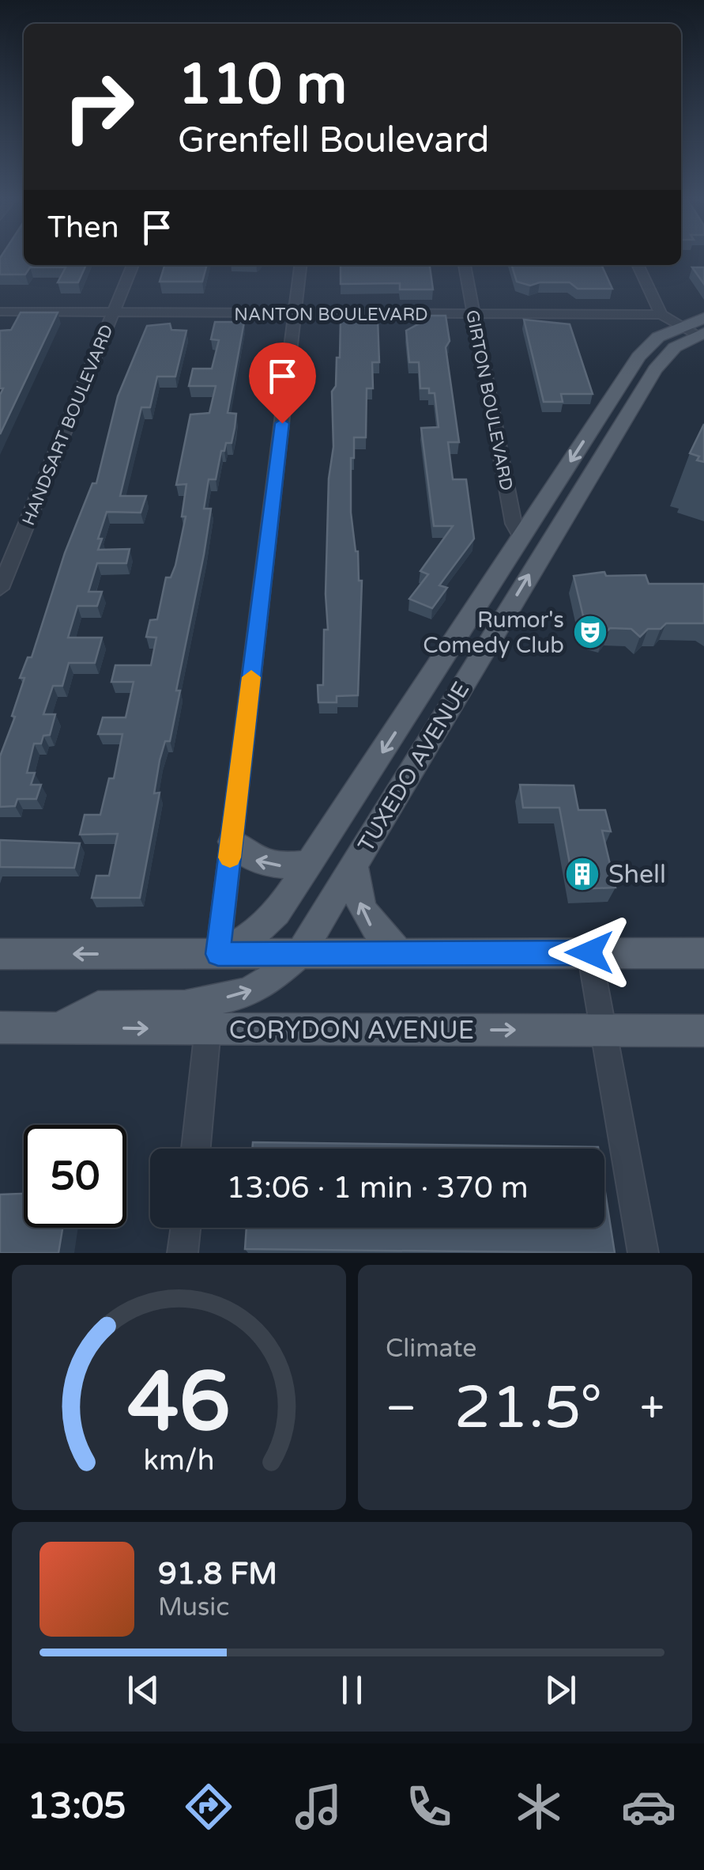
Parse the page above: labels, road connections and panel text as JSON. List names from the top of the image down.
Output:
{
  "streets": {
    "main road": ["TUXEDO AVENUE", "CORYDON AVENUE"],
    "street": ["NANTON BOULEVARD", "GIRTON BOULEVARD", "HANDSART BOULEVARD"]
  },
  "crossings": [
    ["NANTON BOULEVARD", "GIRTON BOULEVARD"],
    ["NANTON BOULEVARD", "HANDSART BOULEVARD"],
    ["NANTON BOULEVARD", "TUXEDO AVENUE"],
    ["GIRTON BOULEVARD", "TUXEDO AVENUE"],
    ["TUXEDO AVENUE", "CORYDON AVENUE"]
  ],
  "places": {
    "theatre": ["Rumor's Comedy Club"],
    "building": ["Shell"]
  },
  "page": {
    "turn": ["110 m", "Grenfell Boulevard"],
    "then": "Then",
    "limit": "50",
    "trip": "13:06 · 1 min · 370 m",
    "tile": "Climate",
    "heat": ["−", "21.5°", "+"],
    "song": ["91.8 FM", "Music"],
    "tabs": "13:05",
    "gauge": ["46", "km/h"]
  }
}
